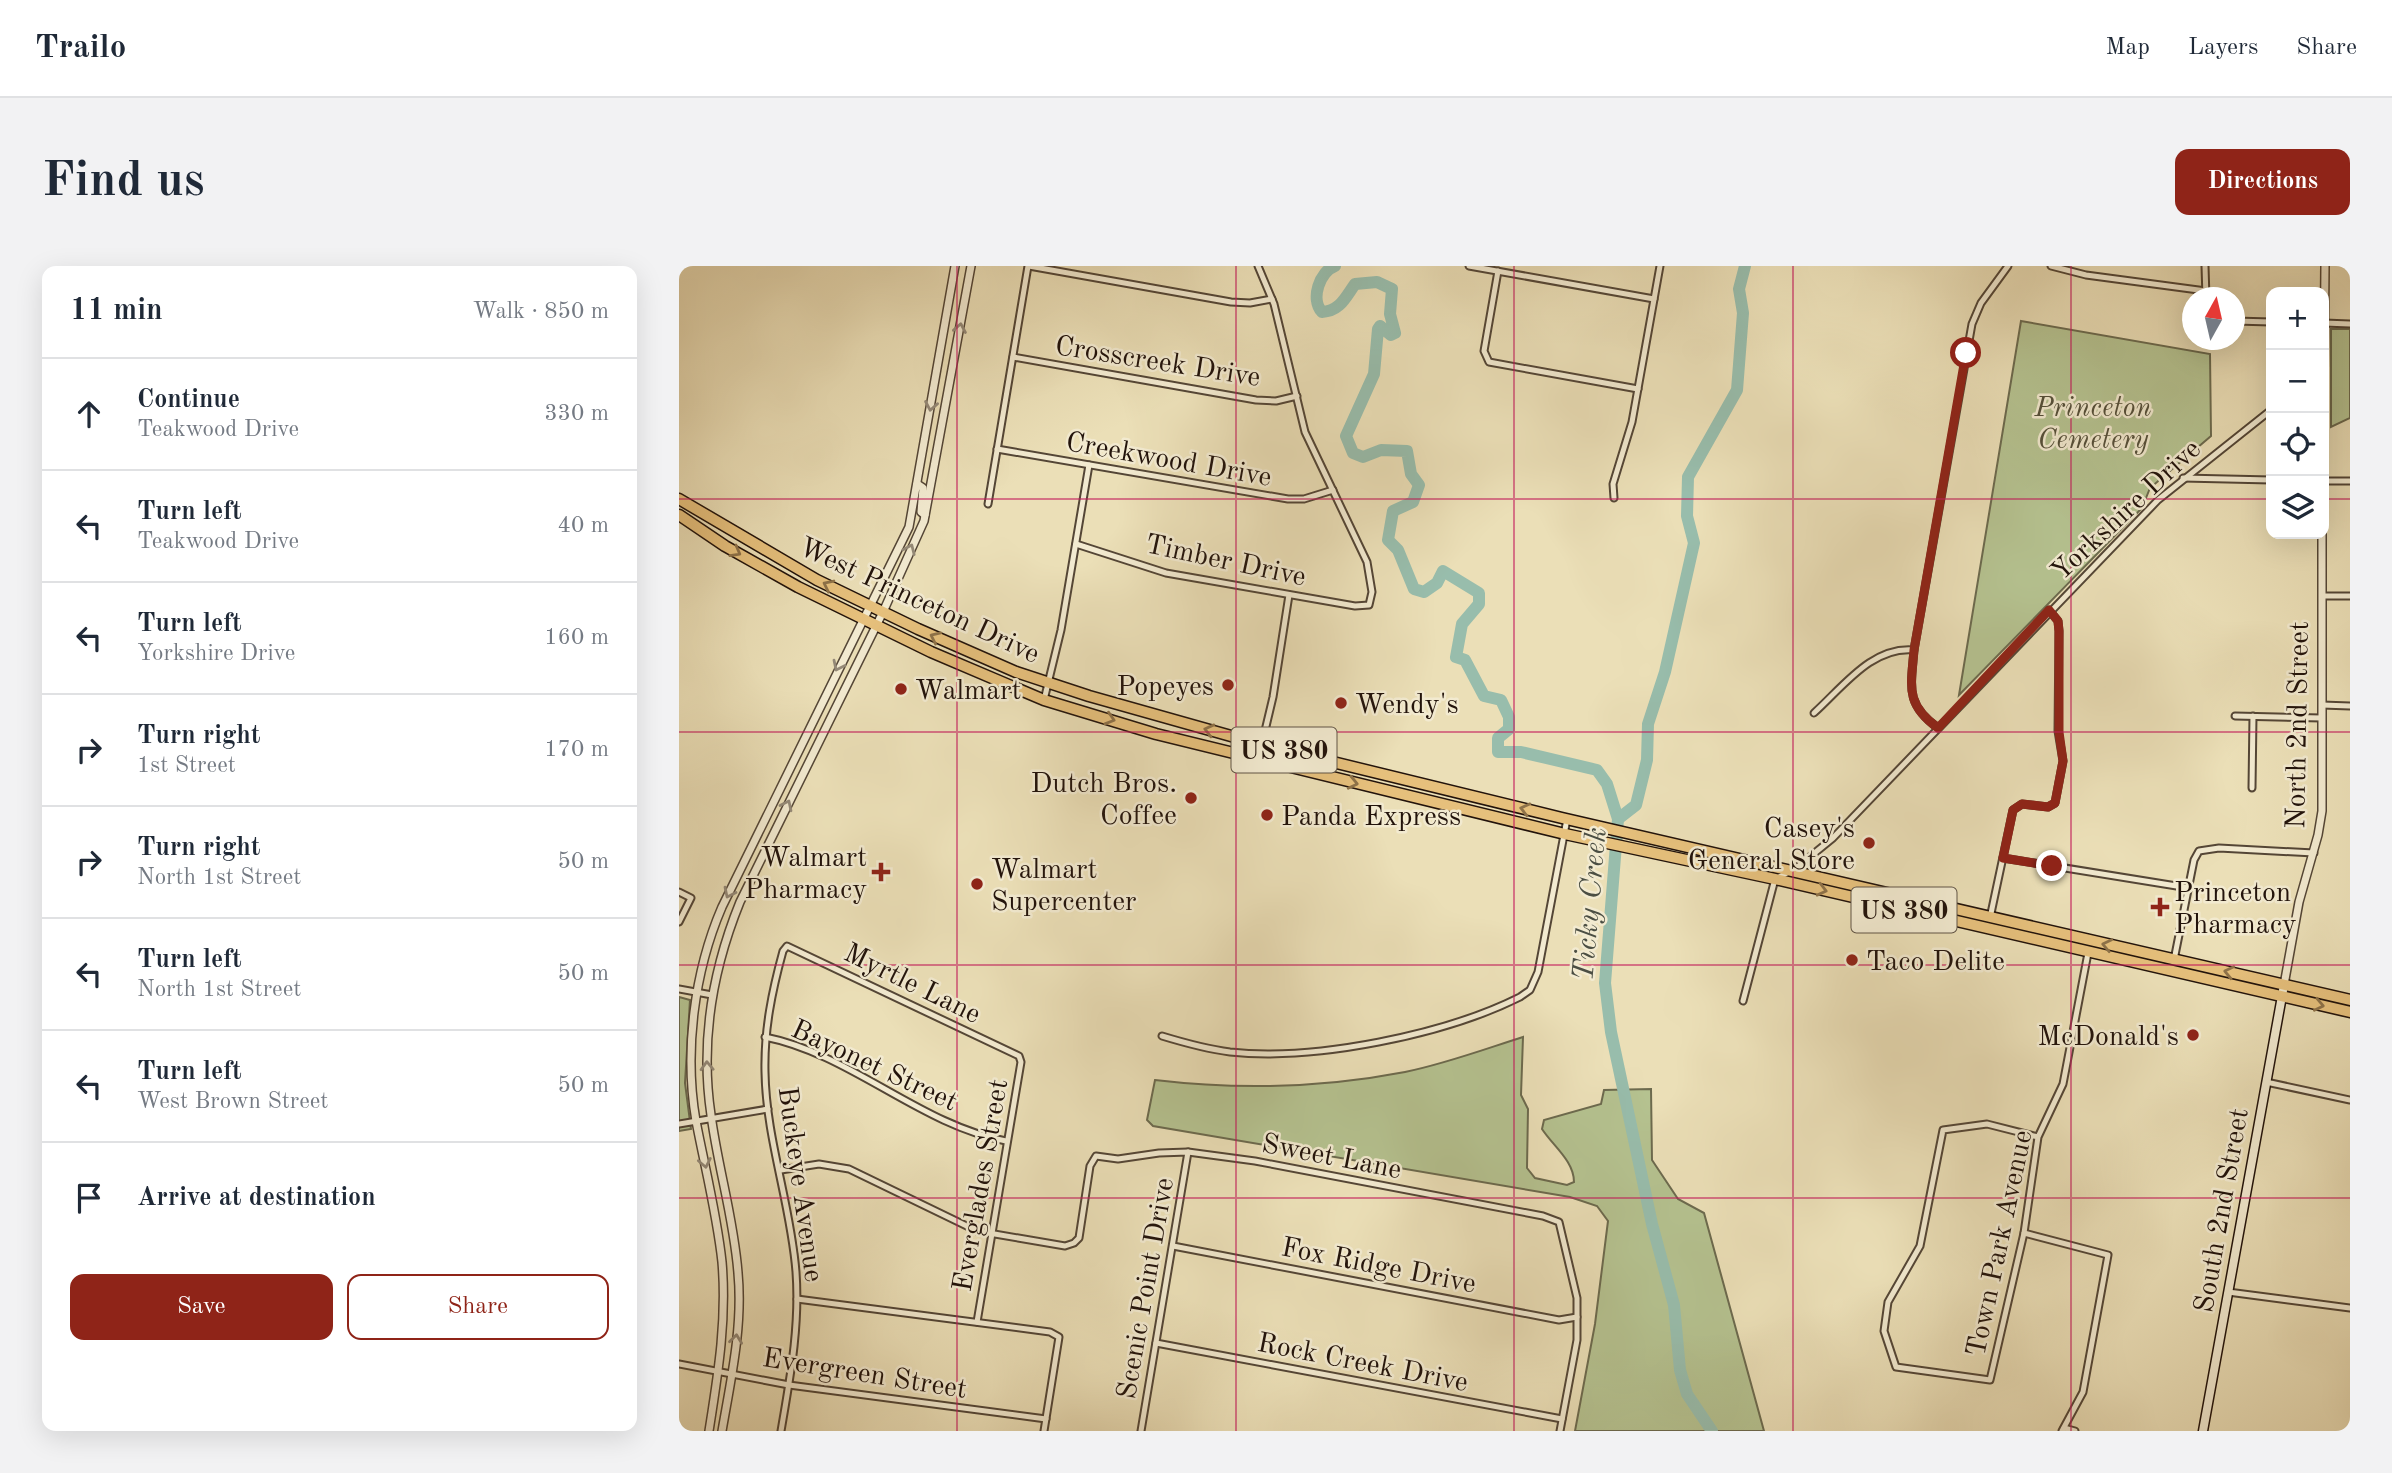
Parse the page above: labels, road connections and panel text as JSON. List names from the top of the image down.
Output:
{
  "streets": {
    "highway": ["West Princeton Drive", "US 380"],
    "main road": ["North 2nd Street", "South 2nd Street"],
    "street": [
      "Crosscreek Drive",
      "Creekwood Drive",
      "Yorkshire Drive",
      "Timber Drive",
      "Myrtle Lane",
      "Bayonet Street",
      "Sweet Lane",
      "Buckeye Avenue",
      "Everglades Street",
      "Town Park Avenue",
      "Fox Ridge Drive",
      "Scenic Point Drive",
      "Rock Creek Drive",
      "Evergreen Street"
    ]
  },
  "crossings": [
    ["Creekwood Drive", "Timber Drive"],
    ["Yorkshire Drive", "West Princeton Drive"],
    ["West Princeton Drive", "North 2nd Street"],
    ["West Princeton Drive", "US 380"],
    ["West Princeton Drive", "South 2nd Street"],
    ["West Princeton Drive", "Town Park Avenue"],
    ["North 2nd Street", "US 380"],
    ["North 2nd Street", "South 2nd Street"],
    ["US 380", "South 2nd Street"],
    ["Myrtle Lane", "Buckeye Avenue"],
    ["Myrtle Lane", "Everglades Street"],
    ["Bayonet Street", "Buckeye Avenue"],
    ["Bayonet Street", "Everglades Street"],
    ["Sweet Lane", "Everglades Street"],
    ["Sweet Lane", "Fox Ridge Drive"],
    ["Sweet Lane", "Scenic Point Drive"],
    ["Buckeye Avenue", "Evergreen Street"],
    ["Fox Ridge Drive", "Scenic Point Drive"],
    ["Scenic Point Drive", "Rock Creek Drive"]
  ],
  "water": ["Ticky Creek"],
  "parks": ["Princeton Cemetery"],
  "places": {
    "other": [
      "Popeyes",
      "Walmart",
      "Wendy's",
      "Dutch Bros. Coffee",
      "Panda Express",
      "Casey's General Store",
      "Walmart Supercenter",
      "Taco Delite",
      "McDonald's"
    ],
    "health": ["Walmart Pharmacy", "Princeton Pharmacy"]
  },
  "north": "top",
  "page": {
    "header": "Trailo",
    "nav": ["Map", "Layers", "Share"],
    "buttons": [
      "Directions",
      ["Save", "Share"]
    ],
    "title": "Find us",
    "heading": ["11 min", "Walk · 850 m"],
    "map_buttons": ["+", "−"],
    "list": [
      ["Continue", "Teakwood Drive", "330 m"],
      ["Turn left", "Teakwood Drive", "40 m"],
      ["Turn left", "Yorkshire Drive", "160 m"],
      ["Turn right", "1st Street", "170 m"],
      ["Turn right", "North 1st Street", "50 m"],
      ["Turn left", "North 1st Street", "50 m"],
      ["Turn left", "West Brown Street", "50 m"],
      "Arrive at destination"
    ]
  }
}
